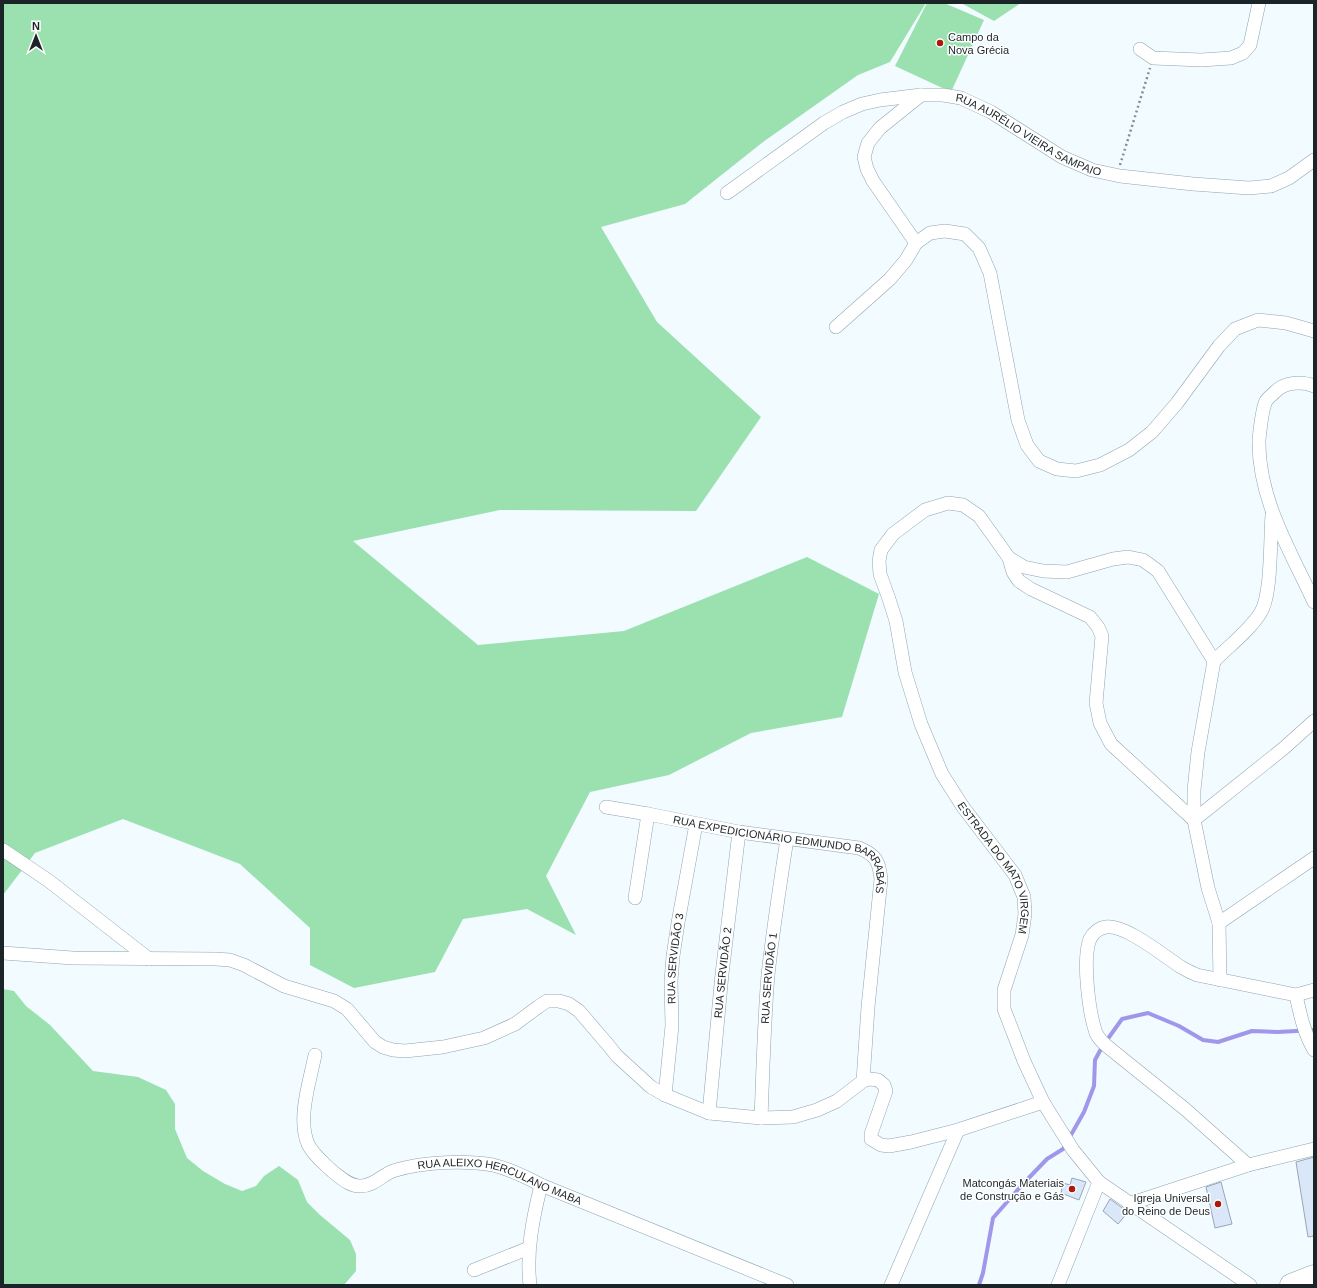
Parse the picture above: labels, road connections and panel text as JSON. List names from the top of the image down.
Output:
{
  "streets": {
    "street": [
      "RUA AURÉLIO VIEIRA SAMPAIO",
      "RUA EXPEDICIONÁRIO EDMUNDO BARRABÁS",
      "ESTRADA DO MATO VIRGEM",
      "RUA SERVIDÃO 3",
      "RUA SERVIDÃO 2",
      "RUA SERVIDÃO 1",
      "RUA ALEIXO HERCULANO MABA"
    ]
  },
  "crossings": [
    ["RUA EXPEDICIONÁRIO EDMUNDO BARRABÁS", "RUA SERVIDÃO 3"],
    ["RUA EXPEDICIONÁRIO EDMUNDO BARRABÁS", "RUA SERVIDÃO 2"],
    ["RUA EXPEDICIONÁRIO EDMUNDO BARRABÁS", "RUA SERVIDÃO 1"]
  ],
  "places": ["Campo da Nova Grécia", "Matcongás Materiais de Construção e Gás", "Igreja Universal do Reino de Deus"],
  "north": "top"
}
